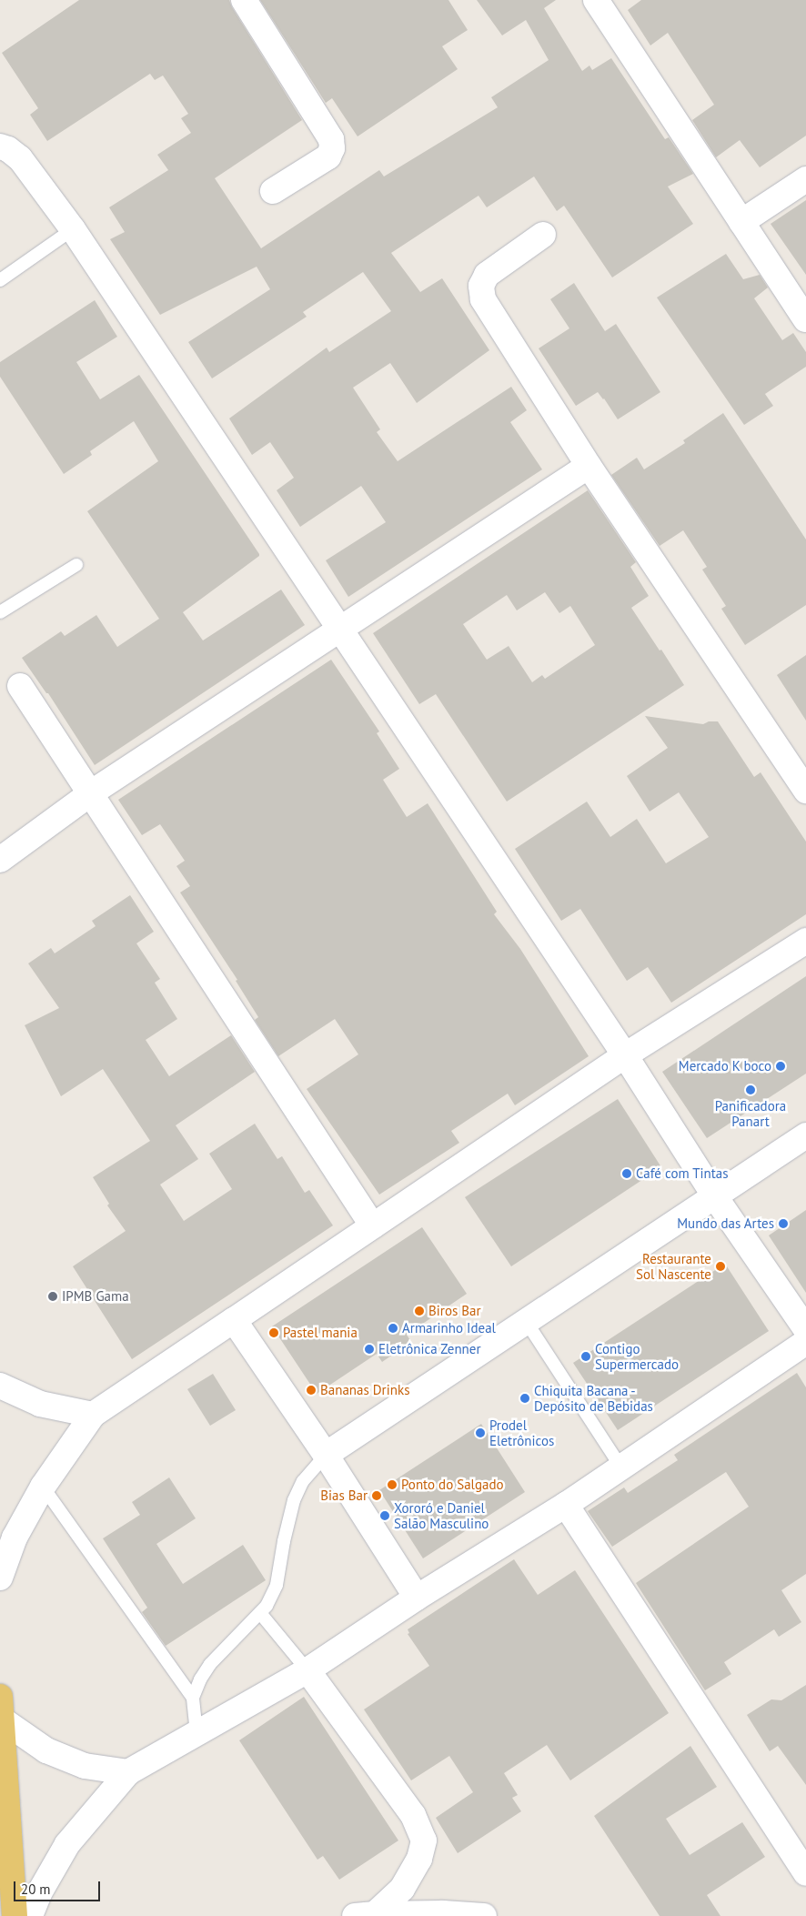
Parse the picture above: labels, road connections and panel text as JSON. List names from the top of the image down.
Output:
{
  "places": [
    "Mercado K boco",
    "Panificadora Panart",
    "Café com Tintas",
    "Mundo das Artes",
    "Restaurante Sol Nascente",
    "IPMB Gama",
    "Biros Bar",
    "Armarinho Ideal",
    "Pastel mania",
    "Eletrônica Zenner",
    "Contigo Supermercado",
    "Bananas Drinks",
    "Chiquita Bacana - Depósito de Bebidas",
    "Prodel Eletrônicos",
    "Ponto do Salgado",
    "Bias Bar",
    "Xororó e Daniel Salão Masculino"
  ],
  "scale_bar": "20 m"
}
